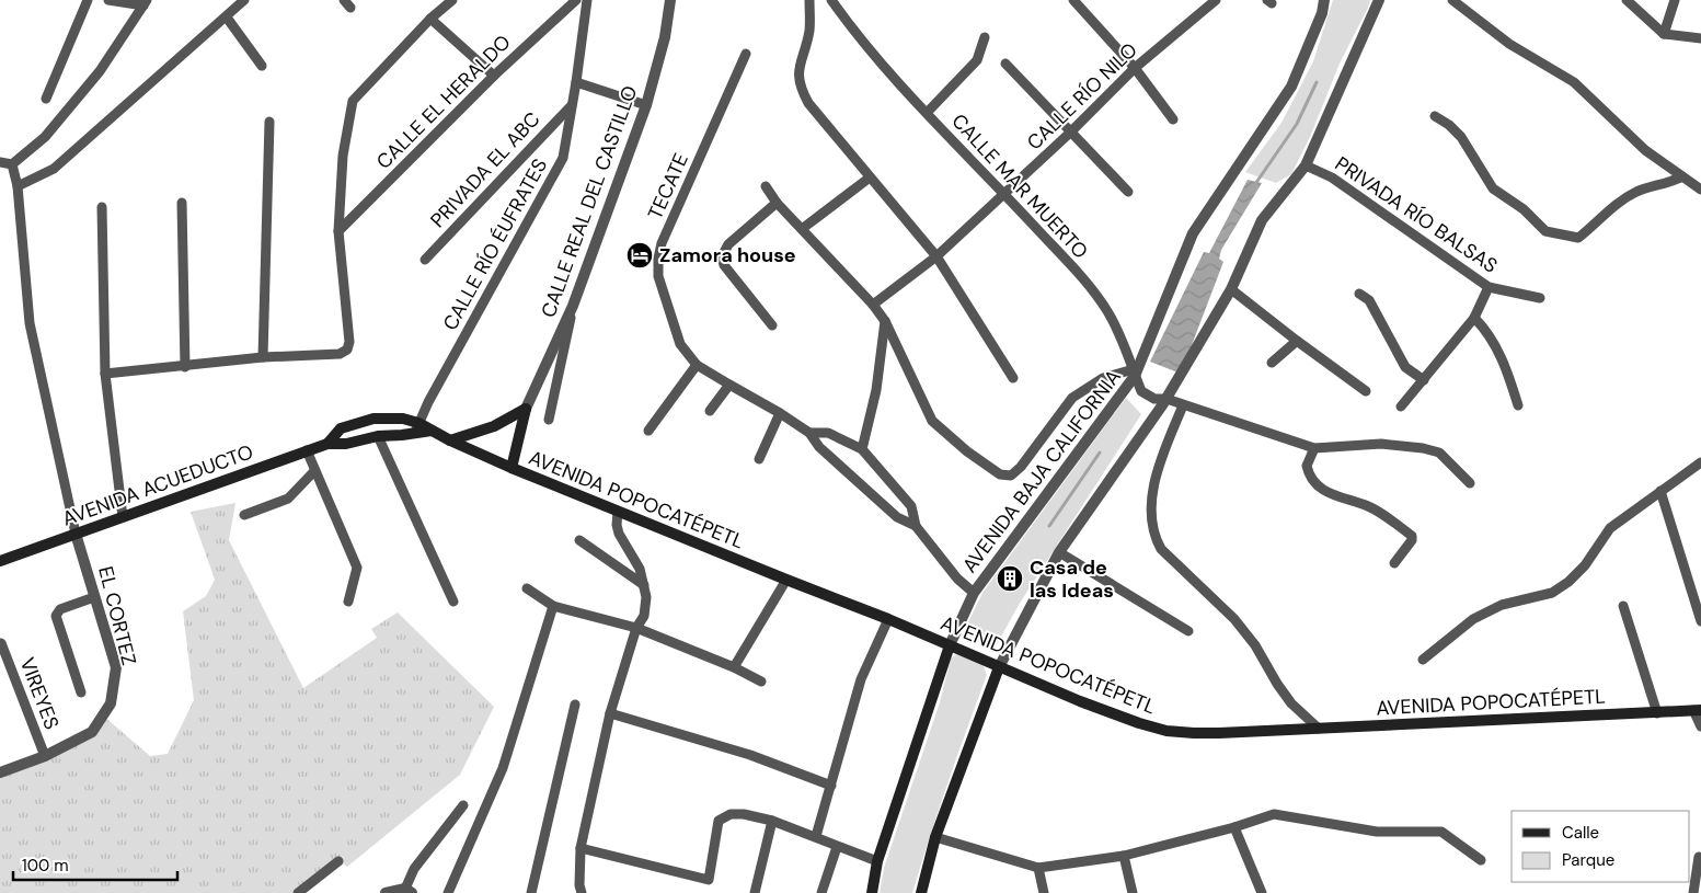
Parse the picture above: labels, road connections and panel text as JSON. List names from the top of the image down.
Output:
{
  "streets": {
    "main road": ["AVENIDA BAJA CALIFORNIA", "AVENIDA ACUEDUCTO", "AVENIDA POPOCATÉPETL"],
    "street": [
      "CALLE RÍO NILO",
      "CALLE EL HERALDO",
      "PRIVADA EL ABC",
      "TECATE",
      "CALLE MAR MUERTO",
      "CALLE REAL DEL CASTILLO",
      "PRIVADA RÍO BALSAS",
      "CALLE RÍO ÉUFRATES",
      "EL CORTEZ",
      "VIREYES"
    ]
  },
  "crossings": [
    ["CALLE RÍO NILO", "CALLE MAR MUERTO"],
    ["PRIVADA EL ABC", "CALLE RÍO ÉUFRATES"],
    ["CALLE MAR MUERTO", "AVENIDA BAJA CALIFORNIA"],
    ["CALLE RÍO ÉUFRATES", "AVENIDA ACUEDUCTO"],
    ["AVENIDA BAJA CALIFORNIA", "AVENIDA POPOCATÉPETL"],
    ["AVENIDA ACUEDUCTO", "AVENIDA POPOCATÉPETL"],
    ["AVENIDA ACUEDUCTO", "EL CORTEZ"],
    ["EL CORTEZ", "VIREYES"]
  ],
  "places": {
    "hotel": ["Zamora house"],
    "building": ["Casa de las Ideas"]
  },
  "legend": ["Calle", "Parque"],
  "scale_bar": "100 m"
}
